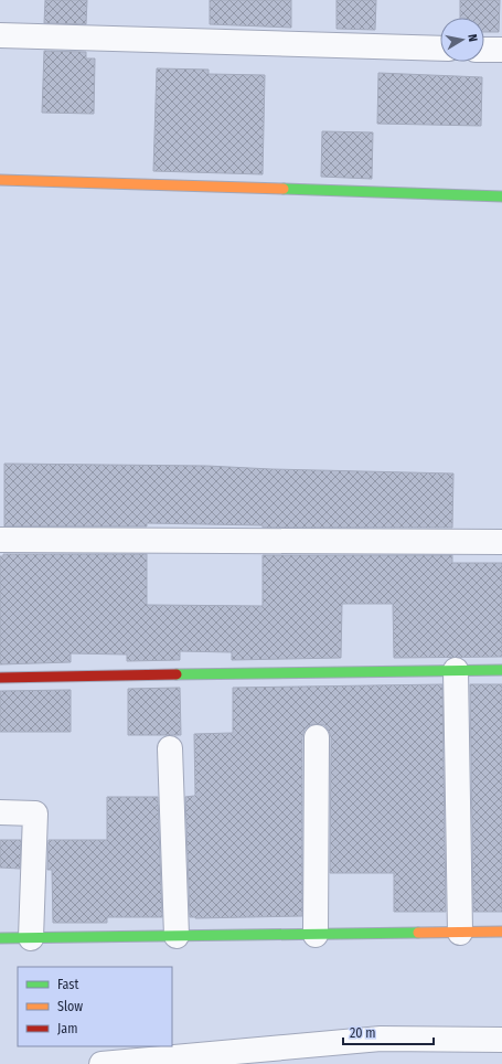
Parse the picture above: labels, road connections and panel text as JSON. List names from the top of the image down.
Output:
{
  "legend": ["Fast", "Slow", "Jam"],
  "scale_bar": "20 m",
  "north": "right"
}
